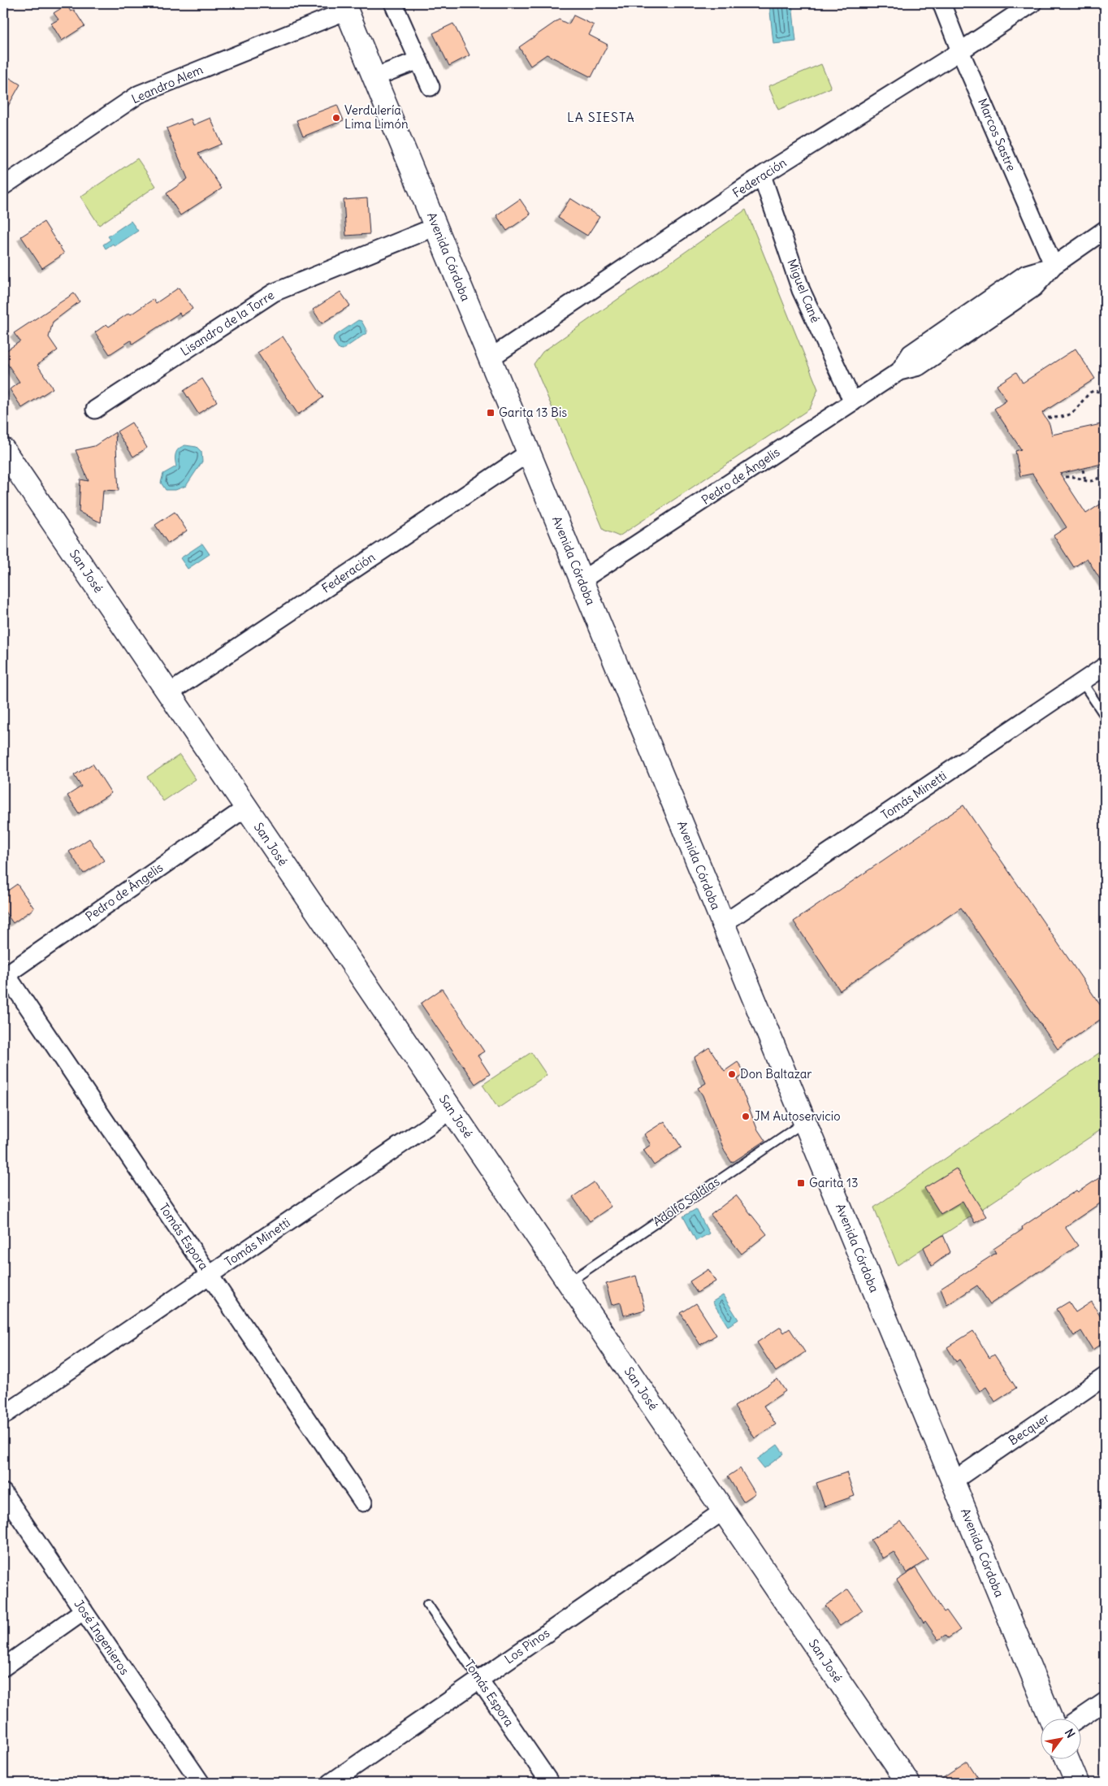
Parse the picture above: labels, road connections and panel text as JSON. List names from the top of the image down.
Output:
{
  "streets": {
    "main road": ["Avenida Córdoba", "San José"],
    "street": [
      "Leandro Alem",
      "Marcos Sastre",
      "Federación",
      "Miguel Cané",
      "Lisandro de la Torre",
      "Pedro de Ángelis",
      "Tomás Minetti",
      "Tomás Espora",
      "Becquer",
      "José Ingenieros",
      "Los Pinos"
    ],
    "lane": ["Adolfo Saldias"]
  },
  "crossings": [
    ["Leandro Alem", "Avenida Córdoba"],
    ["Marcos Sastre", "Federación"],
    ["Marcos Sastre", "Pedro de Ángelis"],
    ["Federación", "Avenida Córdoba"],
    ["Federación", "Miguel Cané"],
    ["Federación", "San José"],
    ["Avenida Córdoba", "Lisandro de la Torre"],
    ["Avenida Córdoba", "Pedro de Ángelis"],
    ["Avenida Córdoba", "Tomás Minetti"],
    ["Avenida Córdoba", "Adolfo Saldias"],
    ["Avenida Córdoba", "Becquer"],
    ["Miguel Cané", "Pedro de Ángelis"],
    ["Pedro de Ángelis", "San José"],
    ["Pedro de Ángelis", "Tomás Espora"],
    ["San José", "Tomás Minetti"],
    ["San José", "Adolfo Saldias"],
    ["San José", "Los Pinos"],
    ["Tomás Minetti", "Tomás Espora"],
    ["Tomás Espora", "Los Pinos"]
  ],
  "districts": ["LA SIESTA"],
  "places": {
    "other": ["Verdulería Lima Limón", "Don Baltazar", "JM Autoservicio"],
    "transit": ["Garita 13 Bis", "Garita 13"]
  },
  "north": "top right"
}
